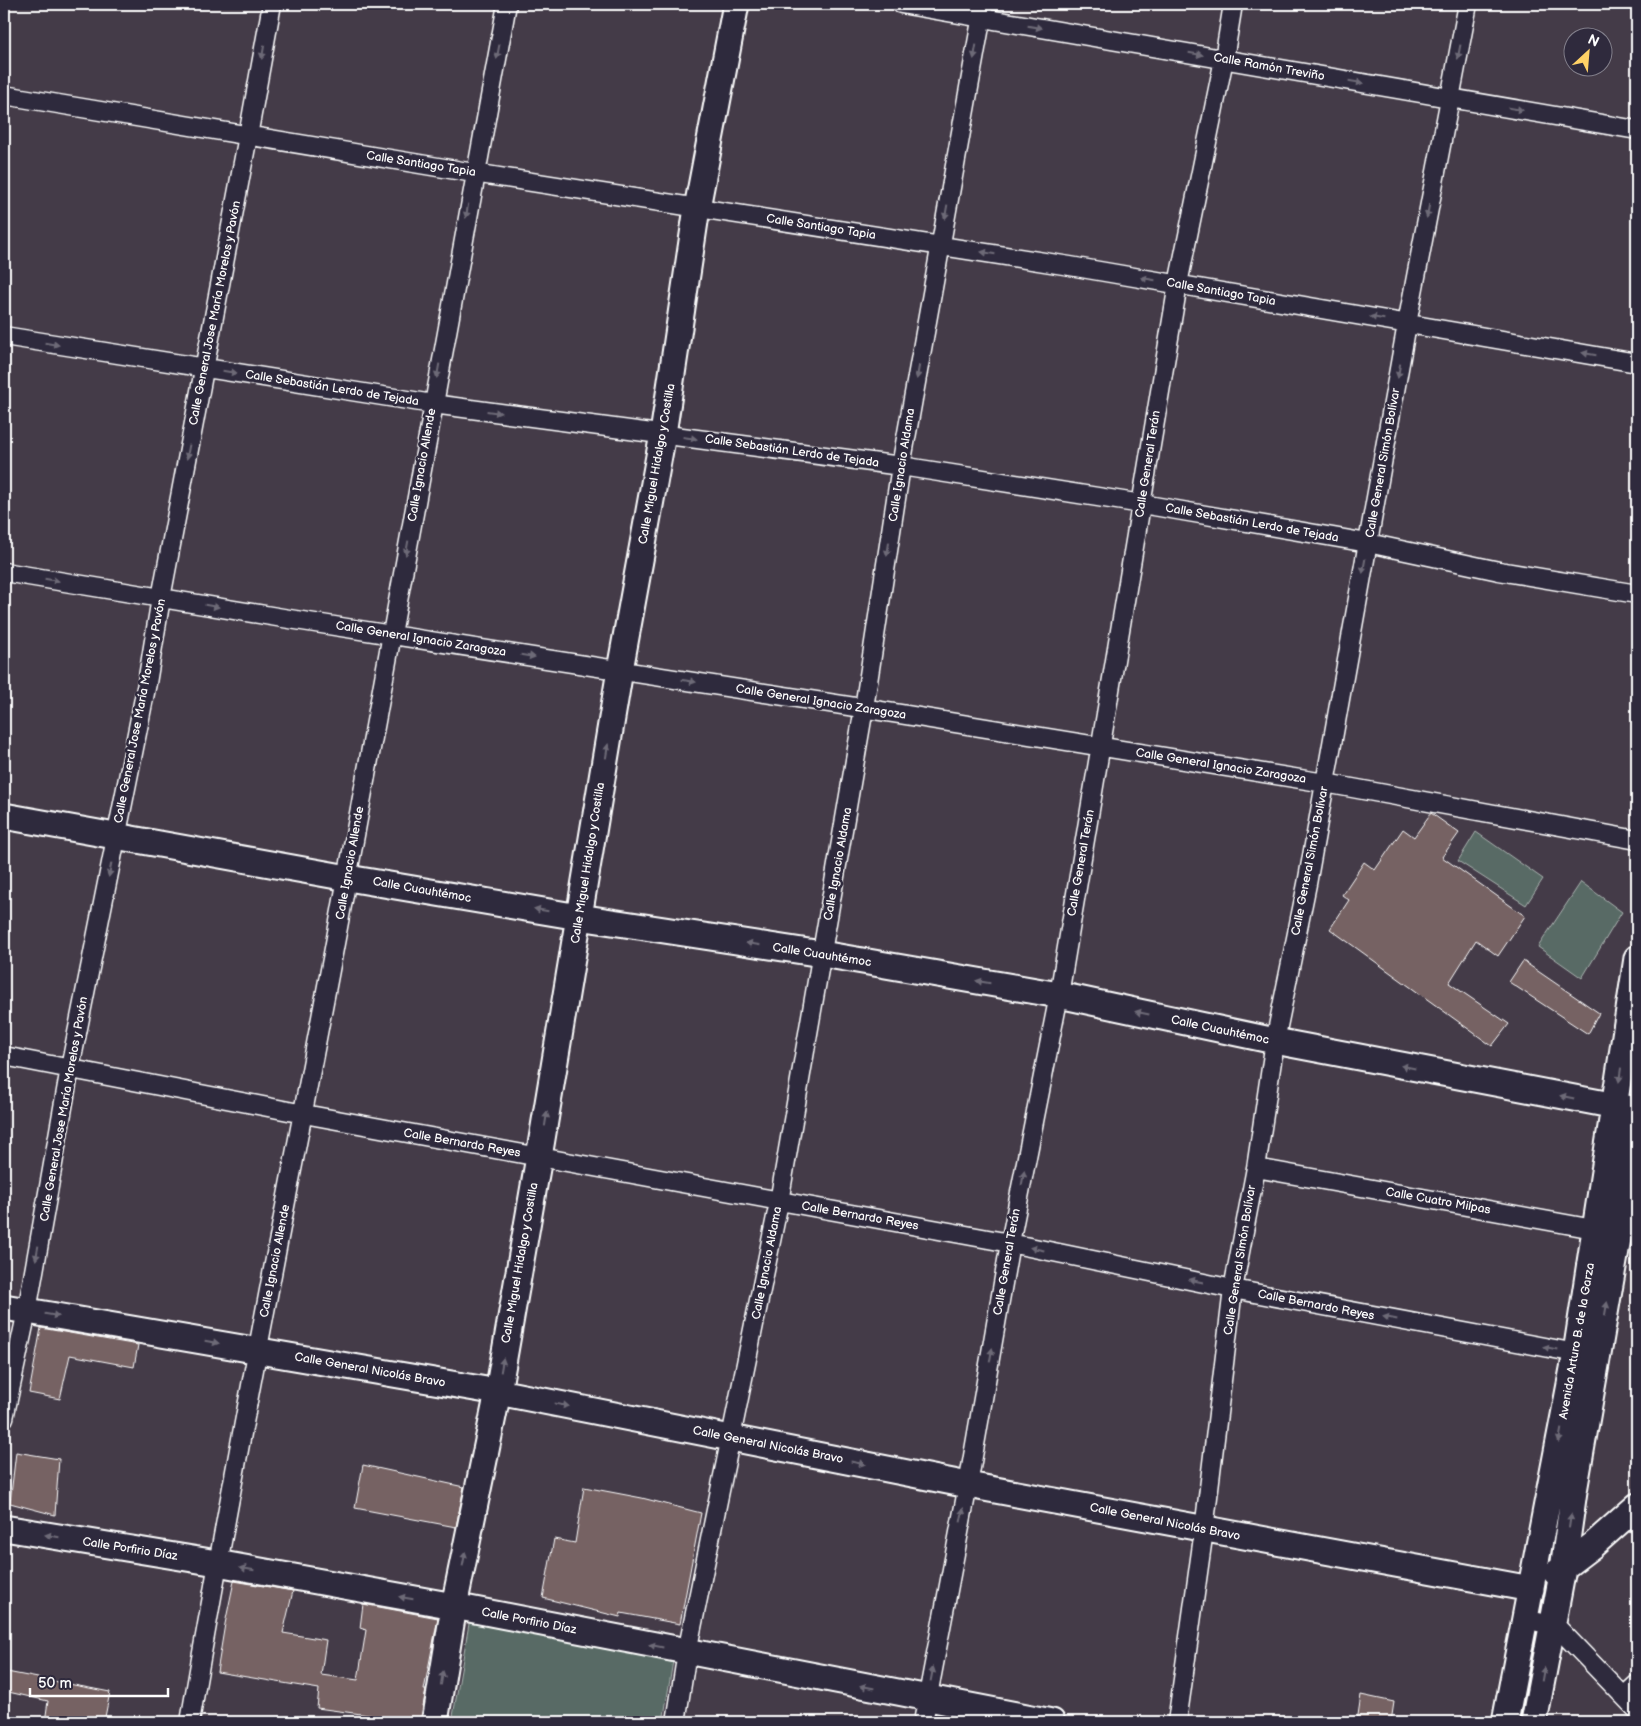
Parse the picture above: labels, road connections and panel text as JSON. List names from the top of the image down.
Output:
{
  "streets": {
    "street": [
      "Calle Ramón Treviño",
      "Calle Santiago Tapia",
      "Calle General Jose María Morelos y Pavón",
      "Calle Sebastián Lerdo de Tejada",
      "Calle General Simón Bolívar",
      "Calle Miguel Hidalgo y Costilla",
      "Calle General Terán",
      "Calle Ignacio Allende",
      "Calle Ignacio Aldama",
      "Calle General Ignacio Zaragoza",
      "Calle Cuauhtémoc",
      "Calle Bernardo Reyes",
      "Calle Cuatro Milpas",
      "Avenida Arturo B. de la Garza",
      "Calle General Nicolás Bravo",
      "Calle Porfirio Díaz"
    ]
  },
  "crossings": [
    ["Calle Ramón Treviño", "Calle General Simón Bolívar"],
    ["Calle Ramón Treviño", "Calle General Terán"],
    ["Calle Ramón Treviño", "Calle Ignacio Aldama"],
    ["Calle Santiago Tapia", "Calle General Jose María Morelos y Pavón"],
    ["Calle Santiago Tapia", "Calle General Simón Bolívar"],
    ["Calle Santiago Tapia", "Calle Miguel Hidalgo y Costilla"],
    ["Calle Santiago Tapia", "Calle General Terán"],
    ["Calle Santiago Tapia", "Calle Ignacio Allende"],
    ["Calle Santiago Tapia", "Calle Ignacio Aldama"],
    ["Calle General Jose María Morelos y Pavón", "Calle Sebastián Lerdo de Tejada"],
    ["Calle General Jose María Morelos y Pavón", "Calle General Ignacio Zaragoza"],
    ["Calle General Jose María Morelos y Pavón", "Calle Cuauhtémoc"],
    ["Calle General Jose María Morelos y Pavón", "Calle Bernardo Reyes"],
    ["Calle General Jose María Morelos y Pavón", "Calle General Nicolás Bravo"],
    ["Calle Sebastián Lerdo de Tejada", "Calle General Simón Bolívar"],
    ["Calle Sebastián Lerdo de Tejada", "Calle Miguel Hidalgo y Costilla"],
    ["Calle Sebastián Lerdo de Tejada", "Calle General Terán"],
    ["Calle Sebastián Lerdo de Tejada", "Calle Ignacio Allende"],
    ["Calle Sebastián Lerdo de Tejada", "Calle Ignacio Aldama"],
    ["Calle General Simón Bolívar", "Calle General Ignacio Zaragoza"],
    ["Calle General Simón Bolívar", "Calle Cuauhtémoc"],
    ["Calle General Simón Bolívar", "Calle Bernardo Reyes"],
    ["Calle General Simón Bolívar", "Calle Cuatro Milpas"],
    ["Calle General Simón Bolívar", "Calle General Nicolás Bravo"],
    ["Calle Miguel Hidalgo y Costilla", "Calle General Ignacio Zaragoza"],
    ["Calle Miguel Hidalgo y Costilla", "Calle Cuauhtémoc"],
    ["Calle Miguel Hidalgo y Costilla", "Calle Bernardo Reyes"],
    ["Calle Miguel Hidalgo y Costilla", "Calle General Nicolás Bravo"],
    ["Calle Miguel Hidalgo y Costilla", "Calle Porfirio Díaz"],
    ["Calle General Terán", "Calle General Ignacio Zaragoza"],
    ["Calle General Terán", "Calle Cuauhtémoc"],
    ["Calle General Terán", "Calle Bernardo Reyes"],
    ["Calle General Terán", "Calle General Nicolás Bravo"],
    ["Calle General Terán", "Calle Porfirio Díaz"],
    ["Calle Ignacio Allende", "Calle General Ignacio Zaragoza"],
    ["Calle Ignacio Allende", "Calle Cuauhtémoc"],
    ["Calle Ignacio Allende", "Calle Bernardo Reyes"],
    ["Calle Ignacio Allende", "Calle General Nicolás Bravo"],
    ["Calle Ignacio Allende", "Calle Porfirio Díaz"],
    ["Calle Ignacio Aldama", "Calle General Ignacio Zaragoza"],
    ["Calle Ignacio Aldama", "Calle Cuauhtémoc"],
    ["Calle Ignacio Aldama", "Calle Bernardo Reyes"],
    ["Calle Ignacio Aldama", "Calle General Nicolás Bravo"],
    ["Calle Ignacio Aldama", "Calle Porfirio Díaz"],
    ["Calle Cuauhtémoc", "Avenida Arturo B. de la Garza"],
    ["Calle Bernardo Reyes", "Avenida Arturo B. de la Garza"],
    ["Calle Cuatro Milpas", "Avenida Arturo B. de la Garza"],
    ["Avenida Arturo B. de la Garza", "Calle General Nicolás Bravo"]
  ],
  "one_way": [
    "Calle Ramón Treviño",
    "Calle Santiago Tapia",
    "Calle General Jose María Morelos y Pavón",
    "Calle Sebastián Lerdo de Tejada",
    "Calle General Simón Bolívar",
    "Calle Miguel Hidalgo y Costilla",
    "Calle General Terán",
    "Calle Ignacio Allende",
    "Calle Ignacio Aldama",
    "Calle General Ignacio Zaragoza",
    "Calle Cuauhtémoc",
    "Calle Bernardo Reyes",
    "Calle General Nicolás Bravo",
    "Calle Porfirio Díaz"
  ],
  "scale_bar": "50 m",
  "north": "top right"
}
